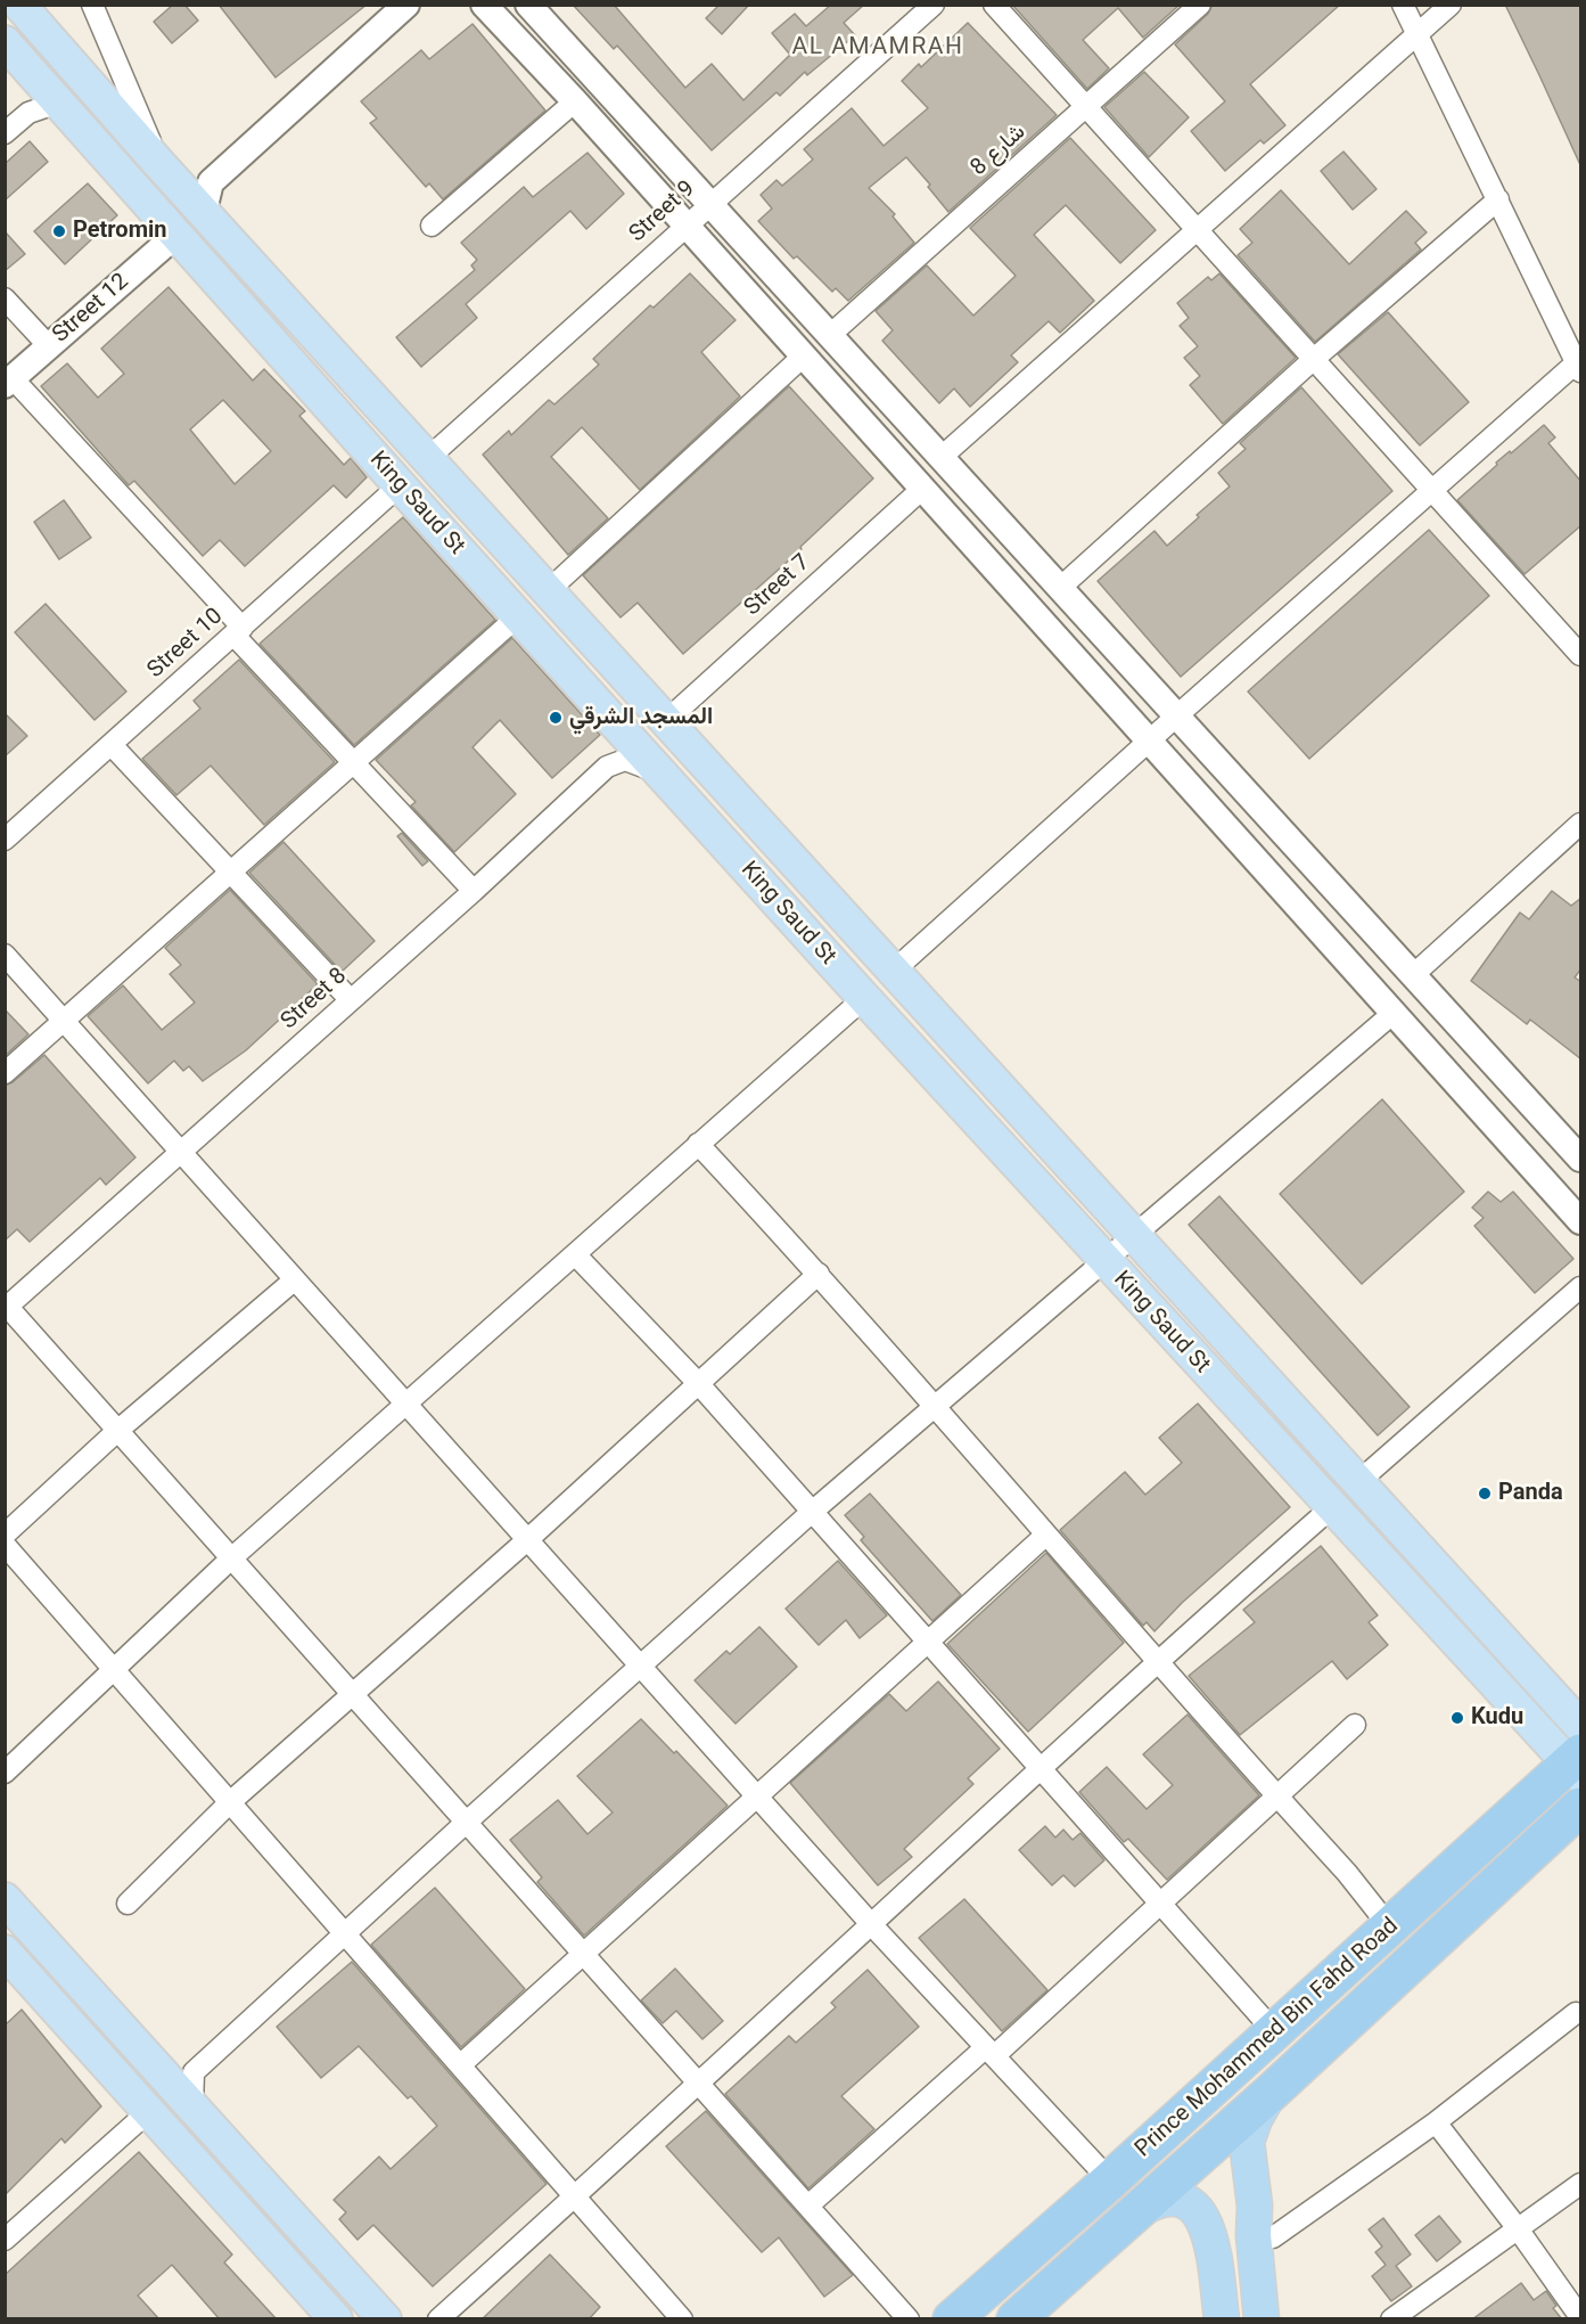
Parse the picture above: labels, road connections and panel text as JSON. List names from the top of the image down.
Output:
{
  "streets": {
    "highway": ["Prince Mohammed Bin Fahd Road"],
    "main road": ["King Saud St"],
    "street": [
      "شارع 8",
      "Street 9",
      "Street 12",
      "Street 7",
      "Street 10",
      "Street 8"
    ]
  },
  "crossings": [
    ["Street 9", "King Saud St"],
    ["Street 12", "King Saud St"],
    ["King Saud St", "Street 7"],
    ["King Saud St", "Street 10"],
    ["King Saud St", "Street 8"],
    ["King Saud St", "Prince Mohammed Bin Fahd Road"]
  ],
  "districts": ["AL AMAMRAH"],
  "places": [
    "Petromin",
    "المسجد الشرقي",
    "Panda",
    "Kudu"
  ]
}
